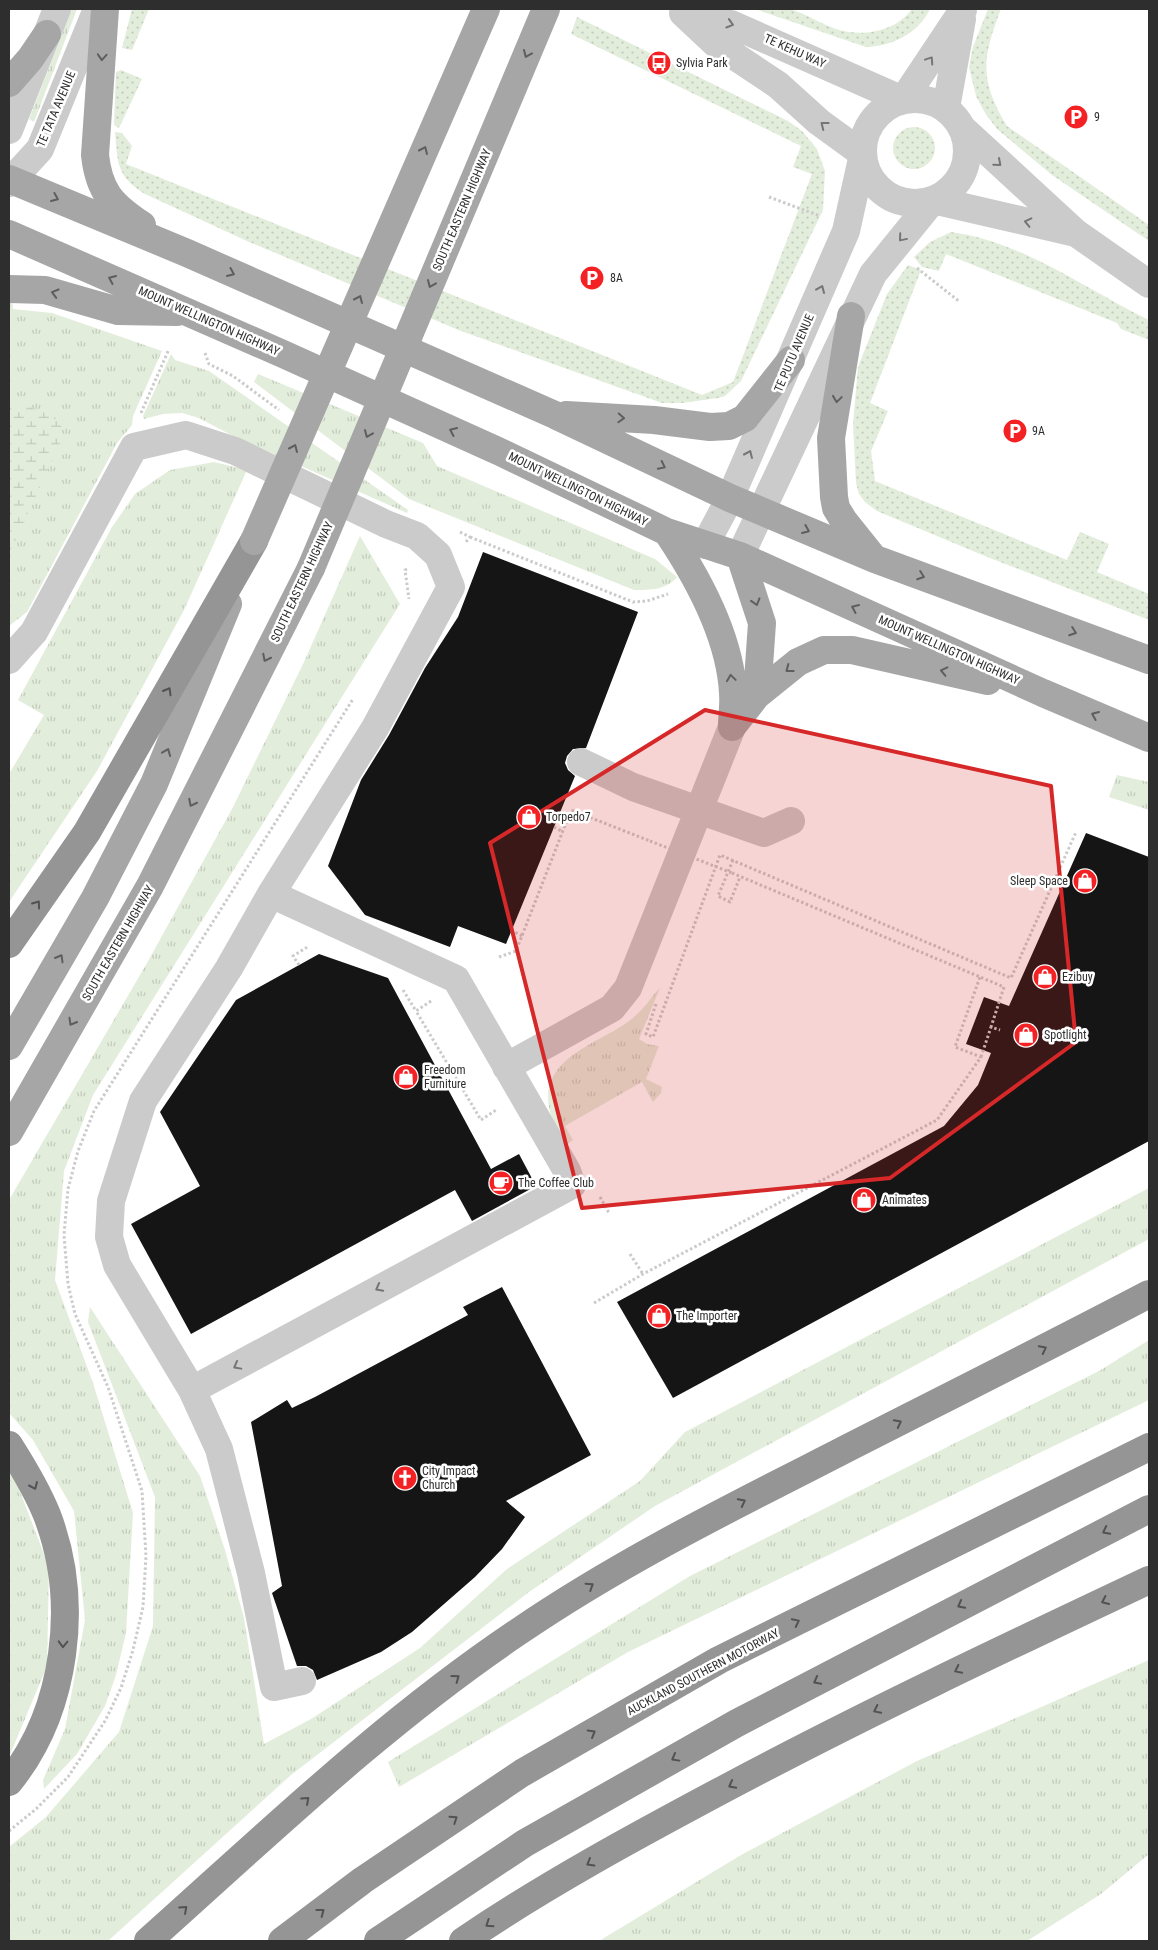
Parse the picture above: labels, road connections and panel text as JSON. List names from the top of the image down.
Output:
{
  "streets": {
    "highway": ["AUCKLAND SOUTHERN MOTORWAY"],
    "main road": ["SOUTH EASTERN HIGHWAY", "MOUNT WELLINGTON HIGHWAY"],
    "lane": ["TE KEHU WAY", "TE TATA AVENUE", "TE PUTU AVENUE"]
  },
  "crossings": [
    ["TE KEHU WAY", "TE PUTU AVENUE"],
    ["MOUNT WELLINGTON HIGHWAY", "TE PUTU AVENUE"]
  ],
  "places": {
    "bus stop": ["Sylvia Park"],
    "parking": ["9", "8A", "9A"],
    "shop": [
      "Torpedo7",
      "Sleep Space",
      "Ezibuy",
      "Spotlight",
      "Freedom Furniture",
      "Animates",
      "The Importer"
    ],
    "cafe": ["The Coffee Club"],
    "church": ["City Impact Church"]
  }
}
